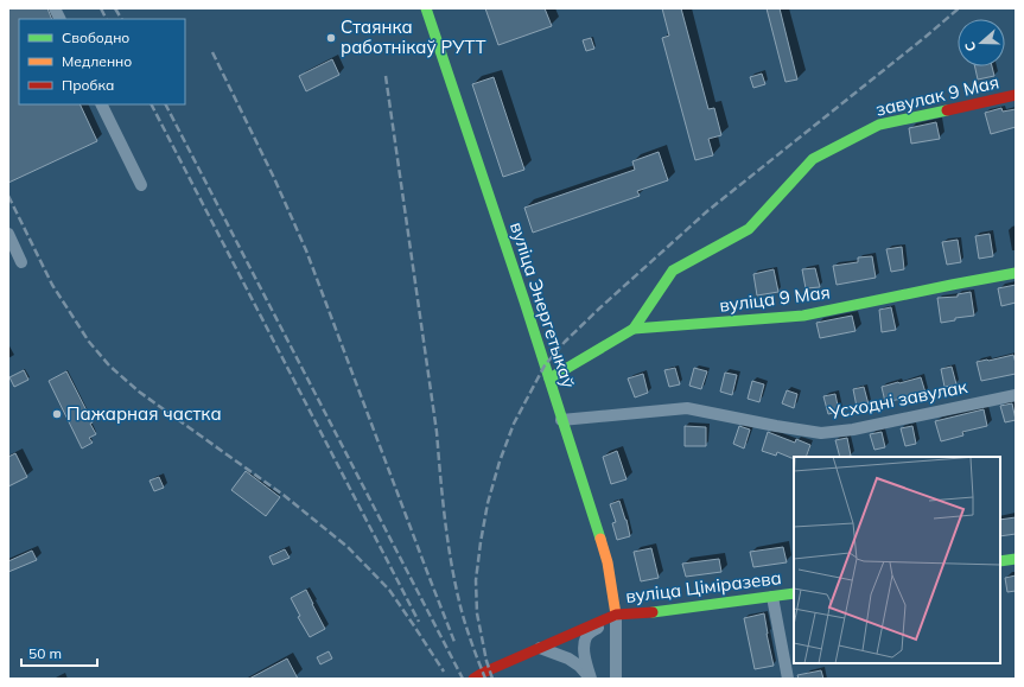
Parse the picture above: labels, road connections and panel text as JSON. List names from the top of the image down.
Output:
{
  "streets": {
    "street": [
      "завулак 9 Мая",
      "вуліца 9 Мая",
      "вуліца Энергетыкаў",
      "Усходні завулак",
      "вуліца Ціміразева"
    ]
  },
  "crossings": [
    ["завулак 9 Мая", "вуліца 9 Мая"],
    ["вуліца 9 Мая", "вуліца Энергетыкаў"],
    ["вуліца Энергетыкаў", "Усходні завулак"],
    ["вуліца Энергетыкаў", "вуліца Ціміразева"]
  ],
  "places": ["Стаянка работнікаў РУТТ", "Пажарная частка"],
  "legend": ["Свободно", "Медленно", "Пробка"],
  "scale_bar": "50 m",
  "north": "left"
}
